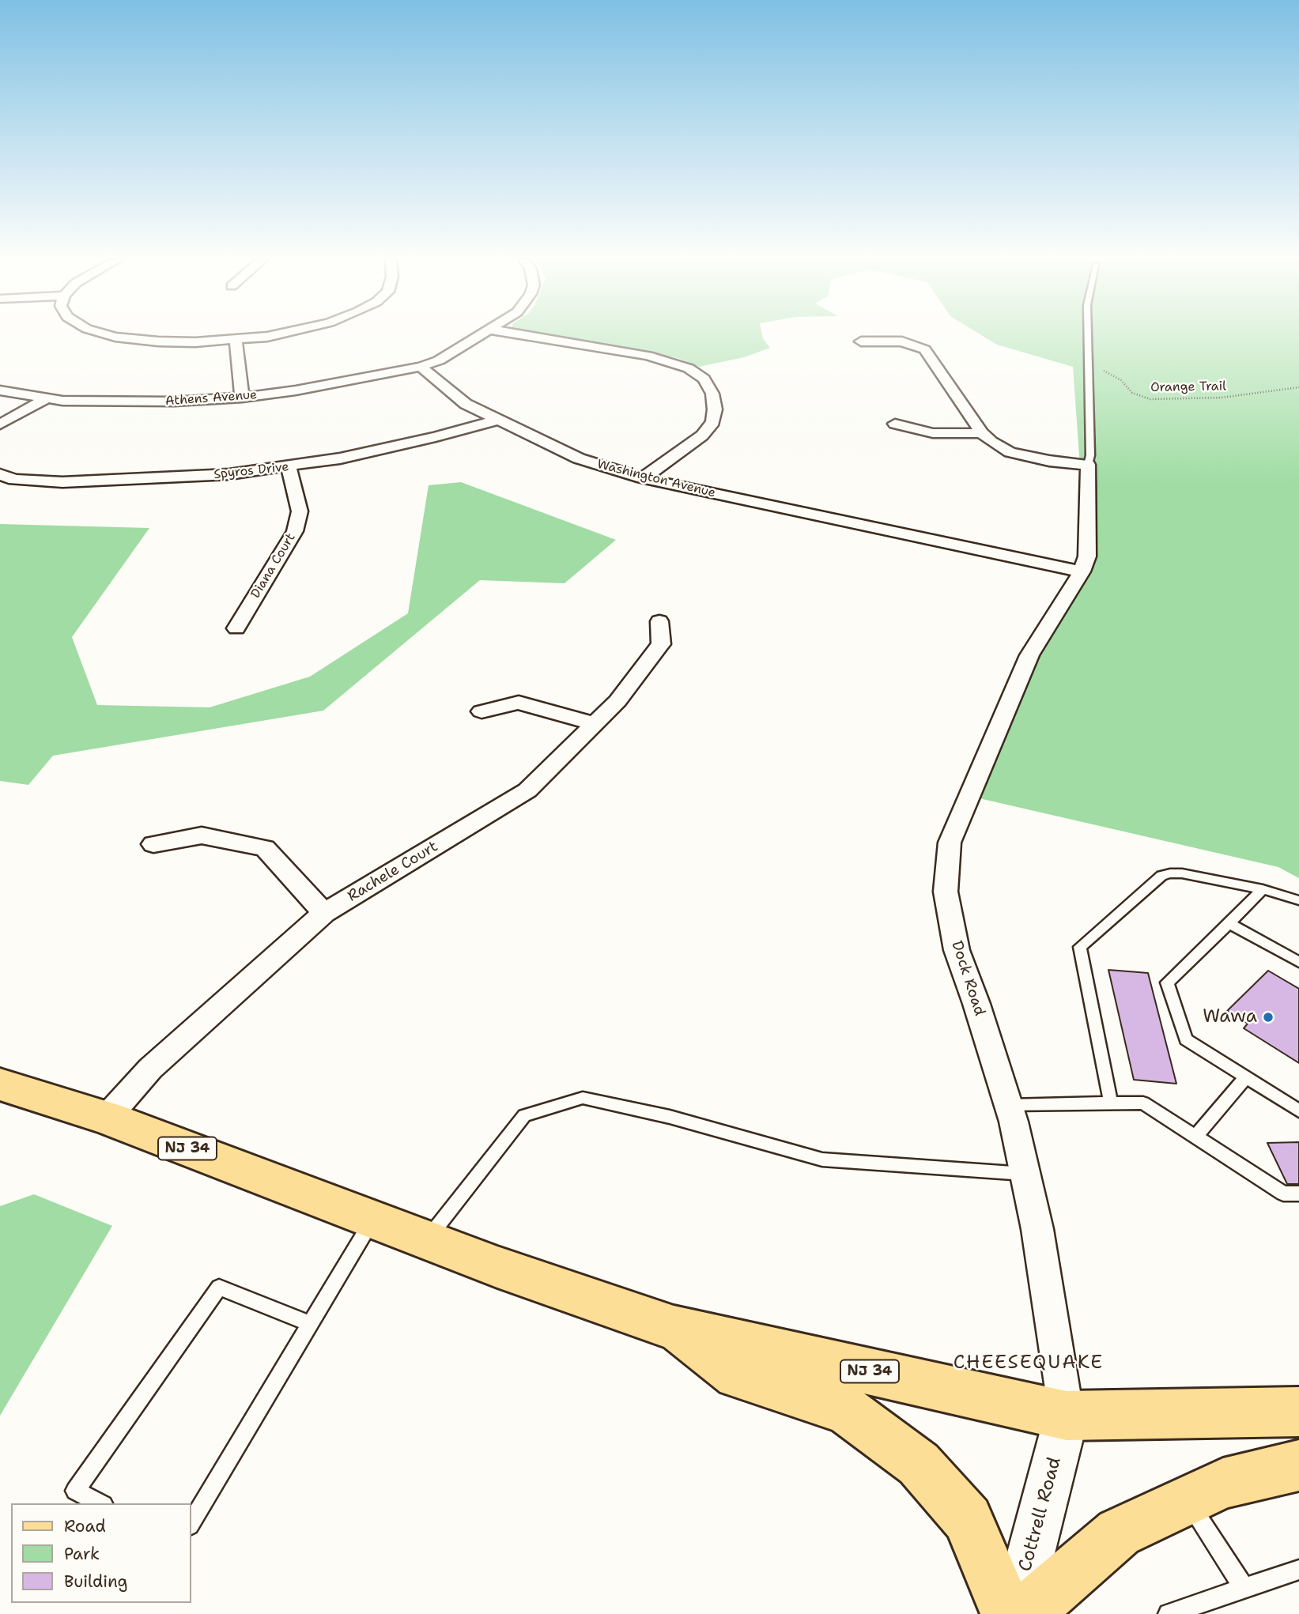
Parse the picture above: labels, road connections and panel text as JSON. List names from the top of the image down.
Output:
{
  "streets": {
    "main road": ["NJ 34"],
    "street": [
      "Athens Avenue",
      "Spyros Drive",
      "Washington Avenue",
      "Diana Court",
      "Rachele Court",
      "Dock Road",
      "Cottrell Road"
    ],
    "path": ["Orange Trail"]
  },
  "crossings": [
    ["Athens Avenue", "Washington Avenue"],
    ["Spyros Drive", "Washington Avenue"],
    ["Spyros Drive", "Diana Court"],
    ["Washington Avenue", "Dock Road"],
    ["Rachele Court", "NJ 34"],
    ["Dock Road", "NJ 34"],
    ["Dock Road", "Cottrell Road"],
    ["NJ 34", "Cottrell Road"]
  ],
  "districts": ["CHEESEQUAKE"],
  "places": ["Wawa"],
  "legend": ["Road", "Park", "Building"]
}
